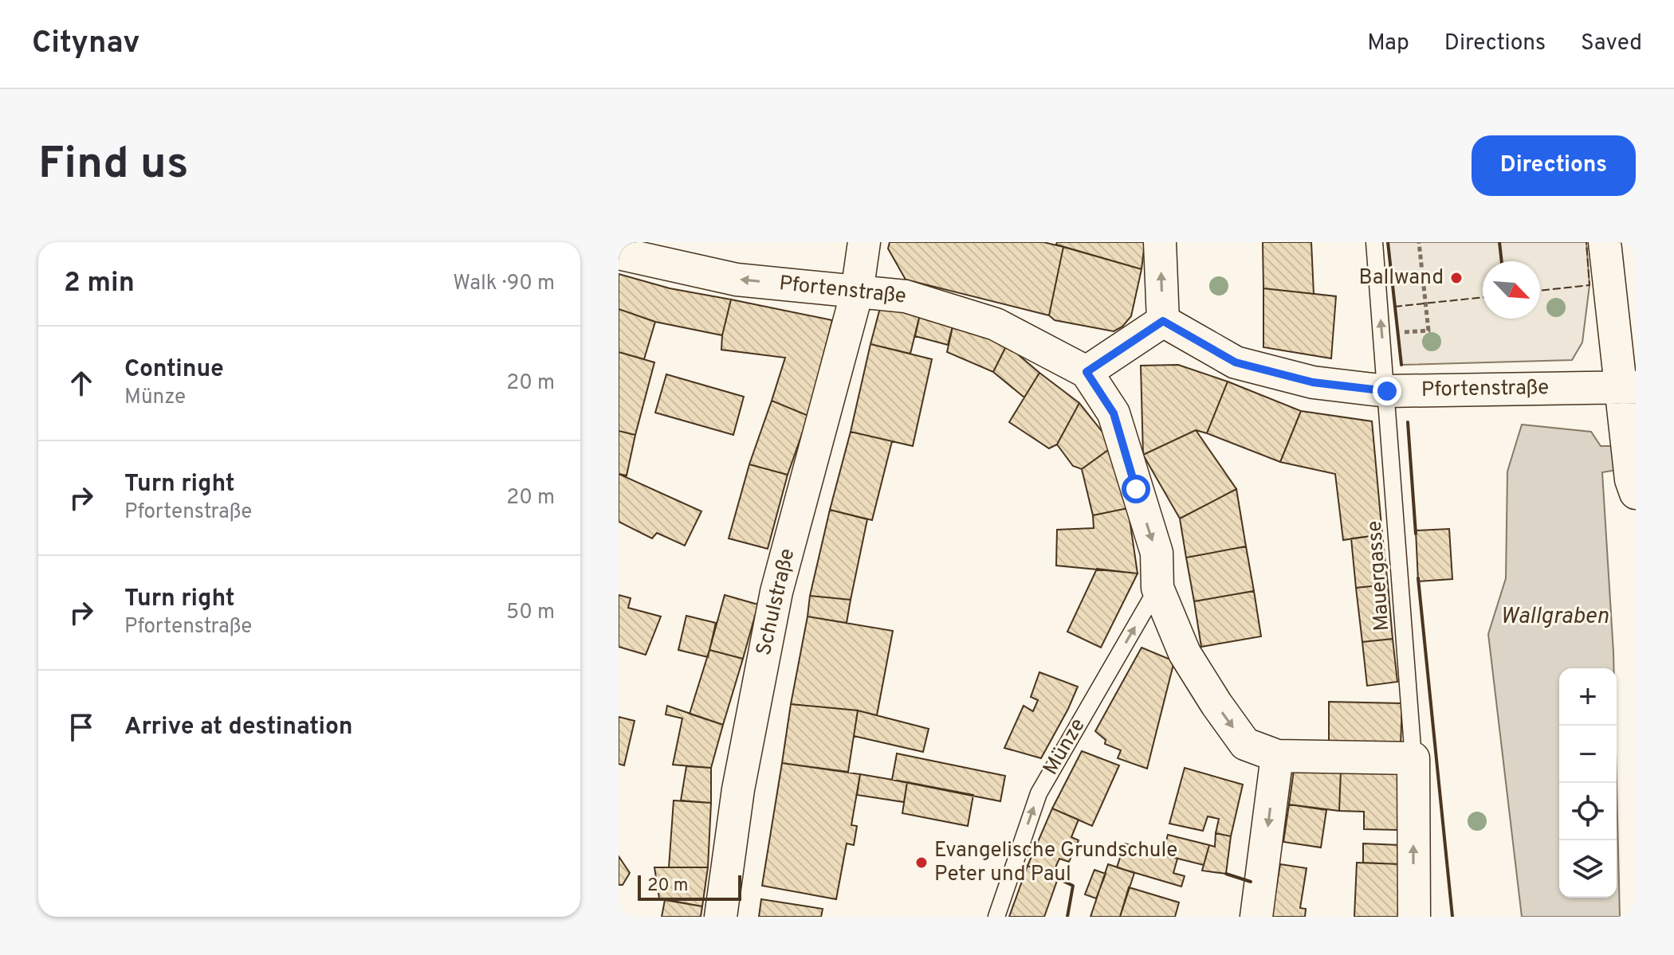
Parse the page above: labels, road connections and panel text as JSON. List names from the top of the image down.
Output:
{
  "streets": {
    "street": ["Pfortenstraße", "Schulstraße"],
    "lane": ["Mauergasse", "Münze"]
  },
  "crossings": [
    ["Pfortenstraße", "Mauergasse"],
    ["Pfortenstraße", "Schulstraße"]
  ],
  "one_way": ["Münze"],
  "water": ["Wallgraben"],
  "places": ["Ballwand", "Evangelische Grundschule Peter und Paul"],
  "scale_bar": "20 m",
  "north": "bottom right",
  "page": {
    "header": "Citynav",
    "nav": ["Map", "Directions", "Saved"],
    "buttons": "Directions",
    "title": "Find us",
    "heading": ["2 min", "Walk · 90 m"],
    "list": [
      ["Continue", "Münze", "20 m"],
      ["Turn right", "Pfortenstraße", "20 m"],
      ["Turn right", "Pfortenstraße", "50 m"],
      "Arrive at destination"
    ],
    "map_buttons": ["+", "−"],
    "scale": "20 m"
  }
}
